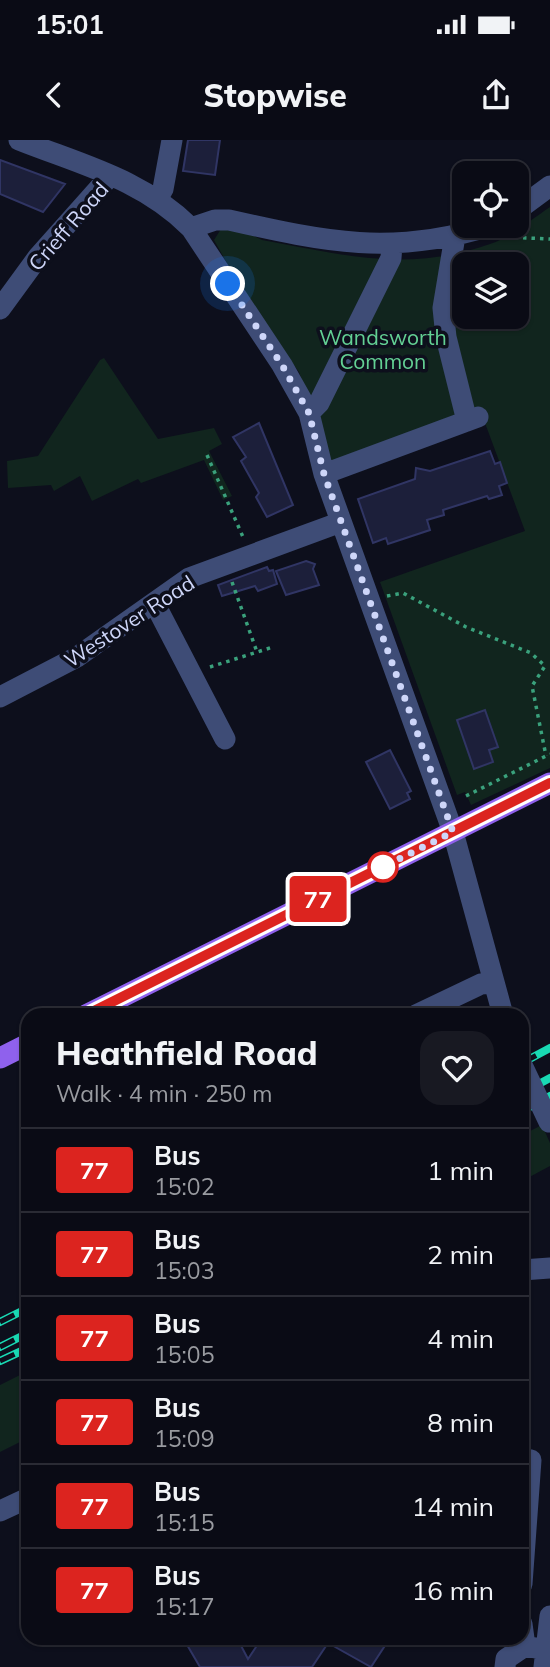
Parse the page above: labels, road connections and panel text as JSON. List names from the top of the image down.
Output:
{
  "streets": {
    "street": ["Crieff Road", "Westover Road"]
  },
  "parks": ["Wandsworth Common"],
  "lines": ["bus line 77"],
  "page": {
    "status": "15:01",
    "header": "Stopwise",
    "on_map": "77",
    "heading": ["Heathfield Road", "Walk · 4 min · 250 m"],
    "list": [
      {
        "mark": "77",
        "name": "Bus",
        "note": "15:02",
        "value": "1 min"
      },
      {
        "mark": "77",
        "name": "Bus",
        "note": "15:03",
        "value": "2 min"
      },
      {
        "mark": "77",
        "name": "Bus",
        "note": "15:05",
        "value": "4 min"
      },
      {
        "mark": "77",
        "name": "Bus",
        "note": "15:09",
        "value": "8 min"
      },
      {
        "mark": "77",
        "name": "Bus",
        "note": "15:15",
        "value": "14 min"
      },
      {
        "mark": "77",
        "name": "Bus",
        "note": "15:17",
        "value": "16 min"
      }
    ]
  }
}
